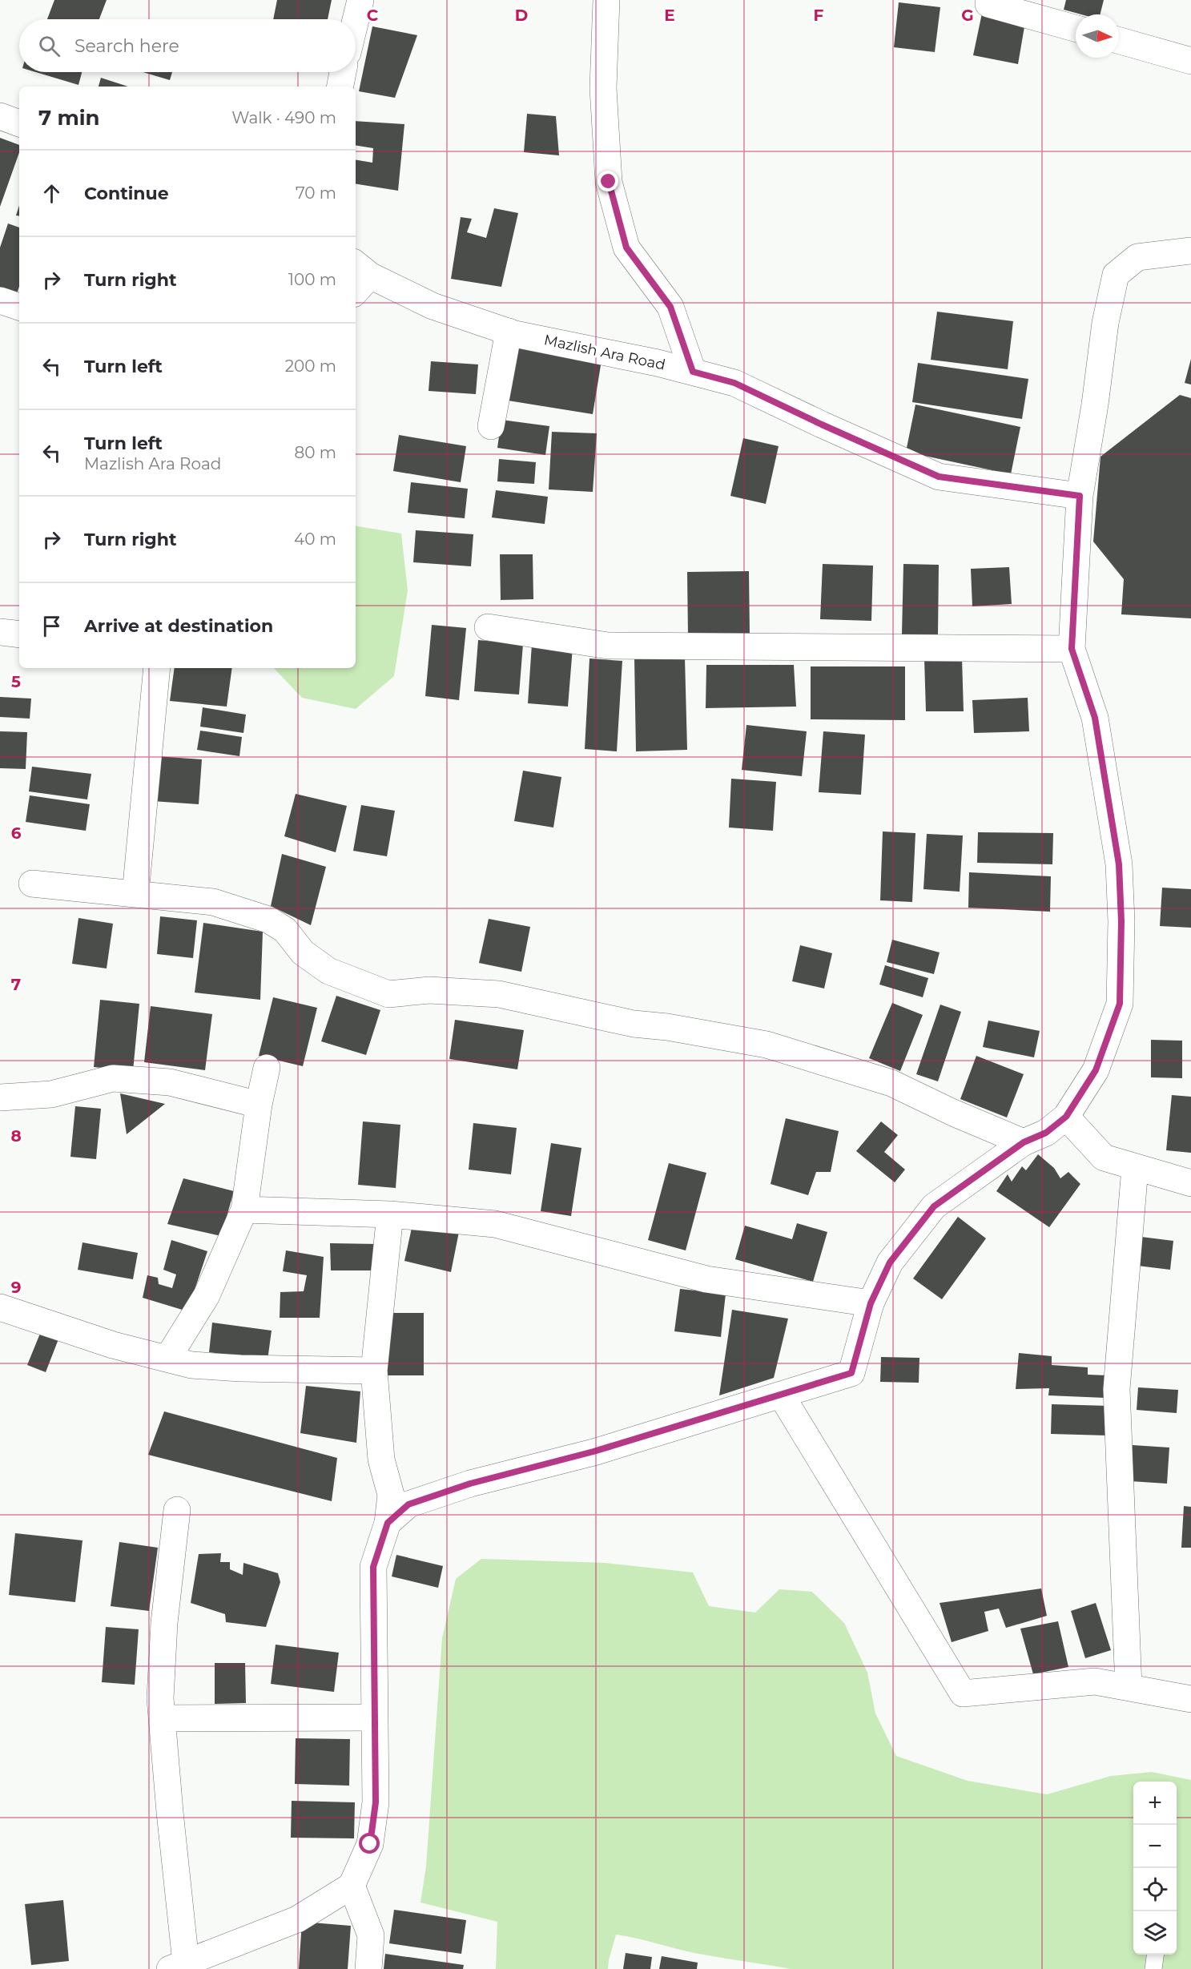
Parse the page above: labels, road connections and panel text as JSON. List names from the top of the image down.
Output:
{
  "streets": {
    "street": ["Mazlish Ara Road"]
  },
  "north": "right",
  "page": {
    "search": "Search here",
    "heading": ["7 min", "Walk · 490 m"],
    "list": [
      ["Continue", "70 m"],
      ["Turn right", "100 m"],
      ["Turn left", "200 m"],
      ["Turn left", "Mazlish Ara Road", "80 m"],
      ["Turn right", "40 m"],
      "Arrive at destination"
    ],
    "map_buttons": ["+", "−"]
  },
  "grid": {
    "columns": [
      "C",
      "D",
      "E",
      "F",
      "G"
    ],
    "rows": [
      "5",
      "6",
      "7",
      "8",
      "9"
    ]
  }
}
